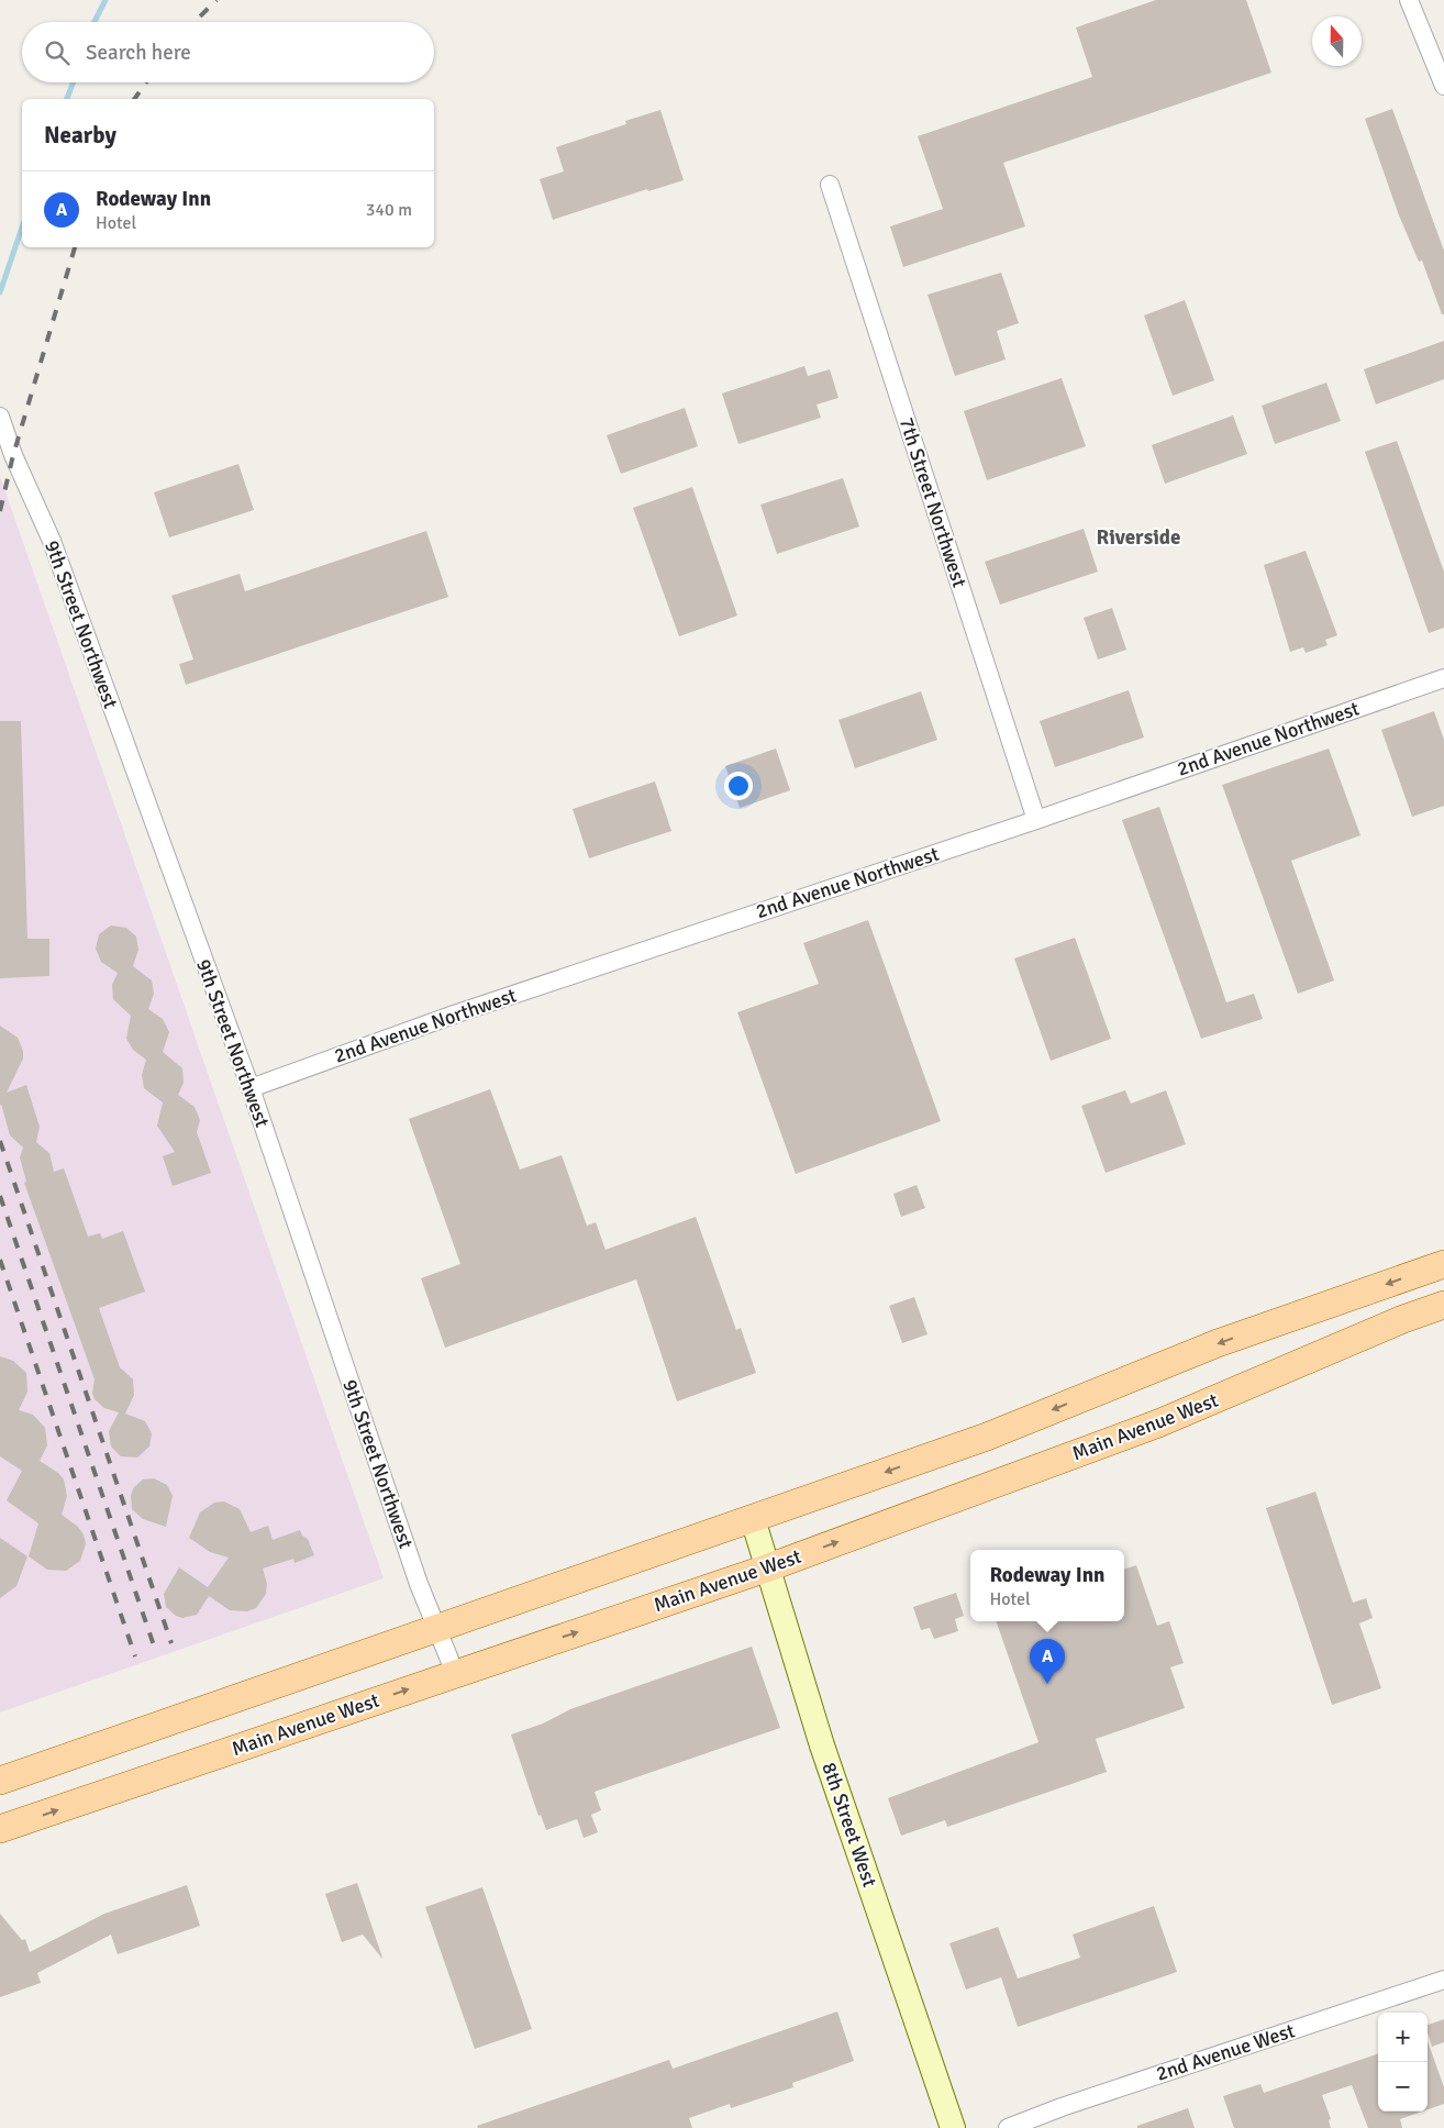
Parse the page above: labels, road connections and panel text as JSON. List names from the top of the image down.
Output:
{
  "streets": {
    "main road": ["Main Avenue West"],
    "street": [
      "7th Street Northwest",
      "9th Street Northwest",
      "2nd Avenue Northwest",
      "8th Street West",
      "2nd Avenue West"
    ]
  },
  "crossings": [
    ["7th Street Northwest", "2nd Avenue Northwest"],
    ["9th Street Northwest", "2nd Avenue Northwest"],
    ["9th Street Northwest", "Main Avenue West"],
    ["Main Avenue West", "8th Street West"]
  ],
  "districts": ["Riverside"],
  "north": "top",
  "page": {
    "search": "Search here",
    "heading": "Nearby",
    "list": [
      {
        "mark": "A",
        "name": "Rodeway Inn",
        "note": "Hotel",
        "value": "340 m"
      }
    ],
    "popup": ["Rodeway Inn", "Hotel"],
    "pins": "A",
    "map_buttons": ["+", "−"]
  }
}
